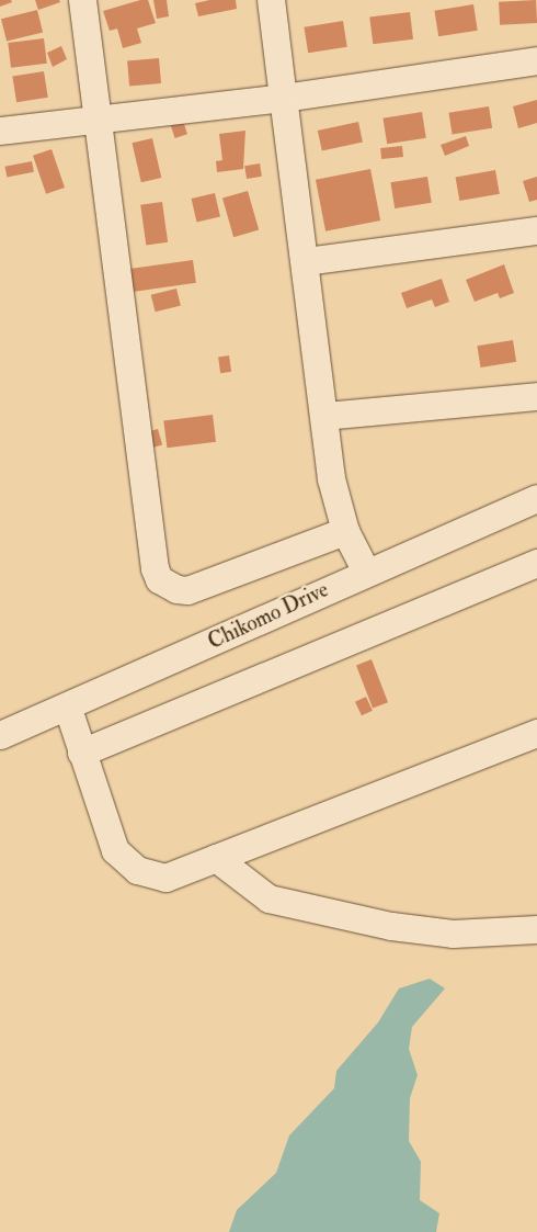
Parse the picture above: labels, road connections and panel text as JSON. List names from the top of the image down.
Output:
{
  "streets": {
    "street": ["Chikomo Drive"]
  }
}
